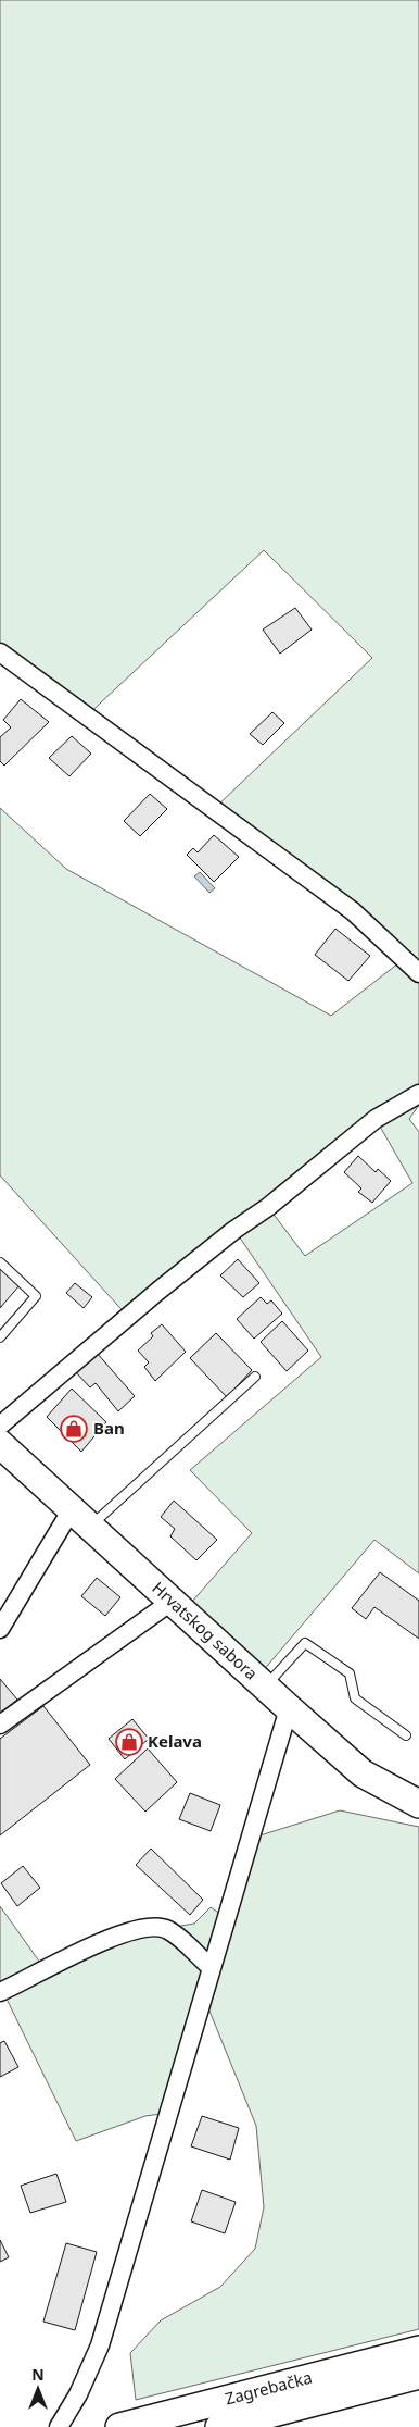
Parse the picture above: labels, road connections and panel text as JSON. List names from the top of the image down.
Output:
{
  "streets": {
    "main road": ["Hrvatskog sabora", "Zagrebačka"]
  },
  "places": {
    "shop": ["Ban", "Kelava"]
  },
  "north": "top"
}
